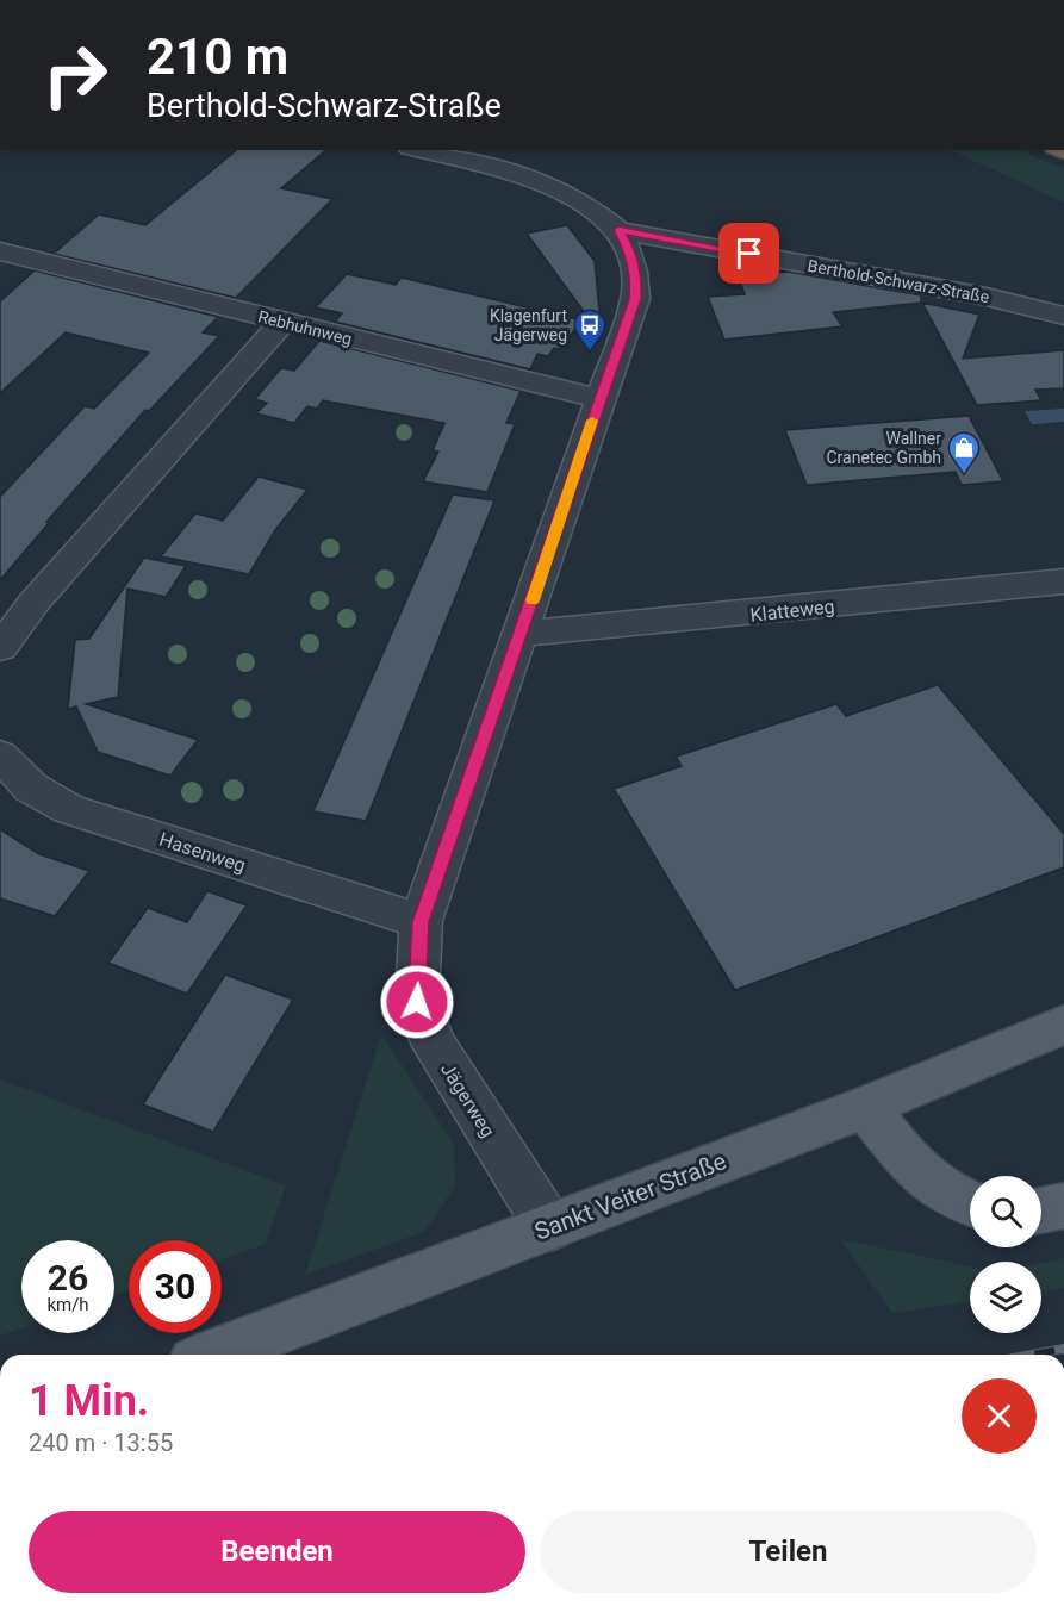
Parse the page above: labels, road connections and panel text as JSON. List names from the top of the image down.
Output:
{
  "streets": {
    "main road": ["Sankt Veiter Straße"],
    "street": [
      "Berthold-Schwarz-Straße",
      "Rebhuhnweg",
      "Klatteweg",
      "Hasenweg",
      "Jägerweg"
    ]
  },
  "crossings": [
    ["Berthold-Schwarz-Straße", "Jägerweg"],
    ["Rebhuhnweg", "Jägerweg"],
    ["Klatteweg", "Jägerweg"],
    ["Hasenweg", "Jägerweg"],
    ["Jägerweg", "Sankt Veiter Straße"]
  ],
  "places": {
    "bus stop": ["Klagenfurt Jägerweg"],
    "shop": ["Wallner Cranetec Gmbh"]
  },
  "page": {
    "turn": ["210 m", "Berthold-Schwarz-Straße"],
    "speed": "26 km/h",
    "limit": "30",
    "heading": ["1 Min.", "240 m · 13:55"],
    "buttons": ["Beenden", "Teilen"]
  }
}
